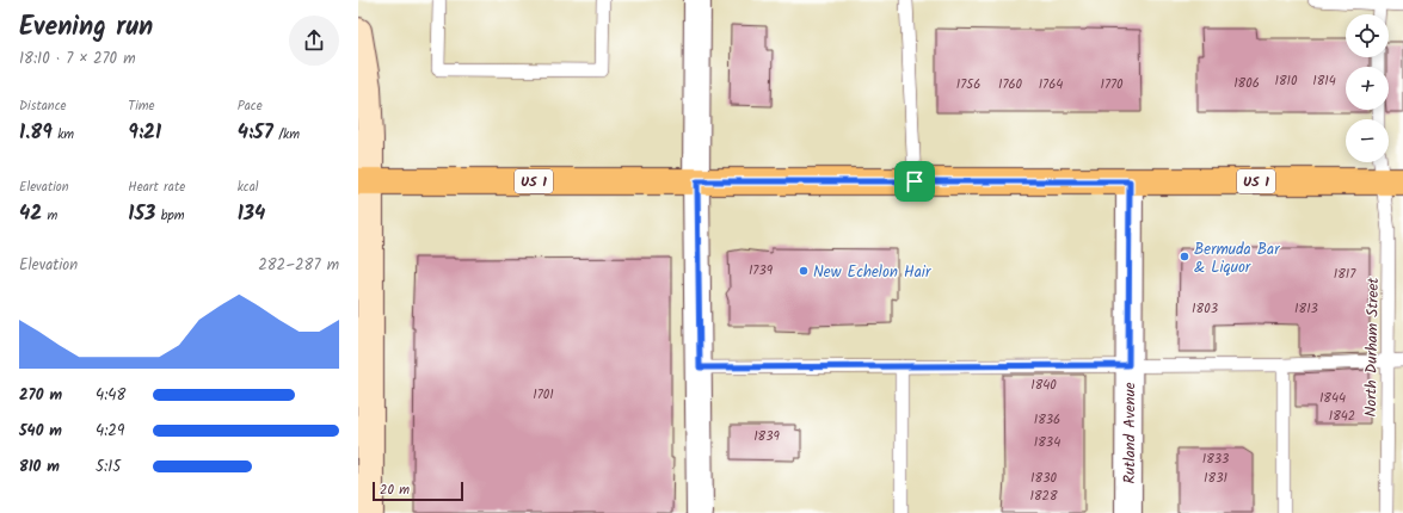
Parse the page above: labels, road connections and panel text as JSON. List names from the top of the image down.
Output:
{
  "streets": {
    "main road": ["US 1"],
    "street": ["Rutland Avenue"],
    "lane": ["North Durham Street"]
  },
  "crossings": [
    ["US 1", "North Durham Street"],
    ["US 1", "Rutland Avenue"]
  ],
  "places": ["Bermuda Bar & Liquor", "New Echelon Hair"],
  "house_numbers": [
    "1810",
    "1814",
    "1806",
    "1756",
    "1760",
    "1764",
    "1770",
    "1739",
    "1817",
    "1803",
    "1813",
    "1840",
    "1701",
    "1844",
    "1842",
    "1836",
    "1839",
    "1834",
    "1833",
    "1830",
    "1831",
    "1828"
  ],
  "scale_bar": "20 m",
  "page": {
    "heading": ["Evening run", "18:10 · 7 × 270 m"],
    "map_buttons": ["+", "−"],
    "stats": [
      ["Distance", "1.89 km"],
      ["Time", "9:21"],
      ["Pace", "4:57 /km"],
      ["Elevation", "42 m"],
      ["Heart rate", "153 bpm"],
      ["kcal", "134"]
    ],
    "chart": ["Elevation", "282–287 m"],
    "list": [
      {
        "name": "270 m",
        "note": "4:48"
      },
      {
        "name": "540 m",
        "note": "4:29"
      },
      {
        "name": "810 m",
        "note": "5:15"
      }
    ],
    "scale": "20 m"
  }
}
